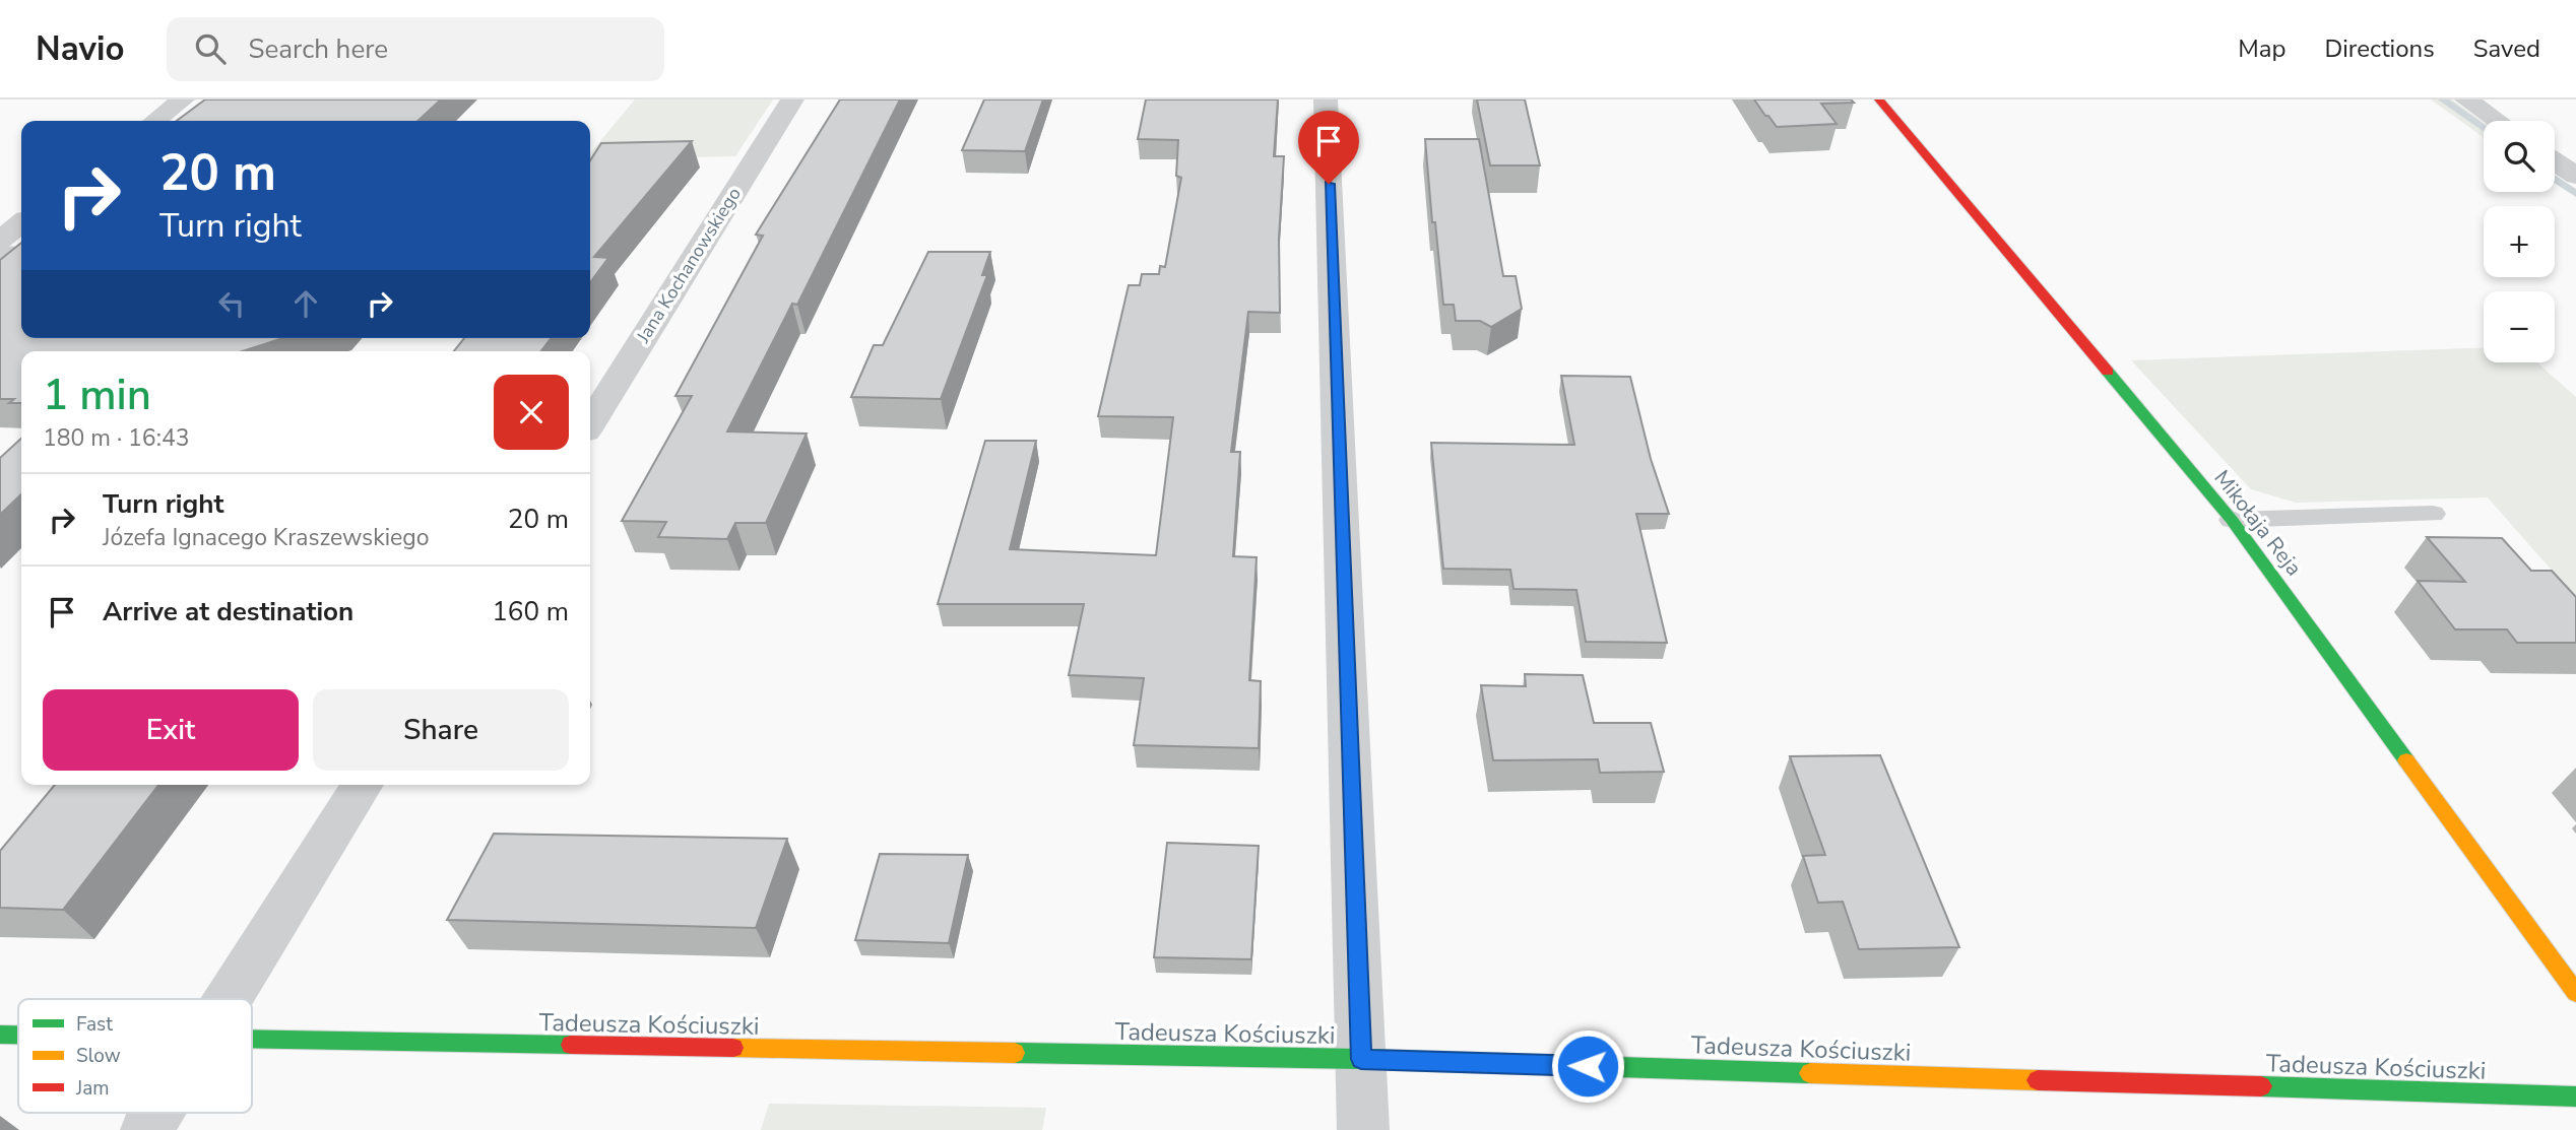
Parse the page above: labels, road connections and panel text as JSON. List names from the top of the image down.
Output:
{
  "streets": {
    "street": ["Jana Kochanowskiego", "Mikołaja Reja", "Tadeusza Kościuszki"]
  },
  "legend": ["Fast", "Slow", "Jam"],
  "page": {
    "header": "Navio",
    "search": "Search here",
    "nav": ["Map", "Directions", "Saved"],
    "map_buttons": ["+", "−"],
    "turn": ["20 m", "Turn right"],
    "heading": ["1 min", "180 m · 16:43"],
    "list": [
      {
        "name": "Turn right",
        "note": "Józefa Ignacego Kraszewskiego",
        "value": "20 m"
      },
      {
        "name": "Arrive at destination",
        "value": "160 m"
      }
    ],
    "buttons": ["Exit", "Share"]
  }
}
